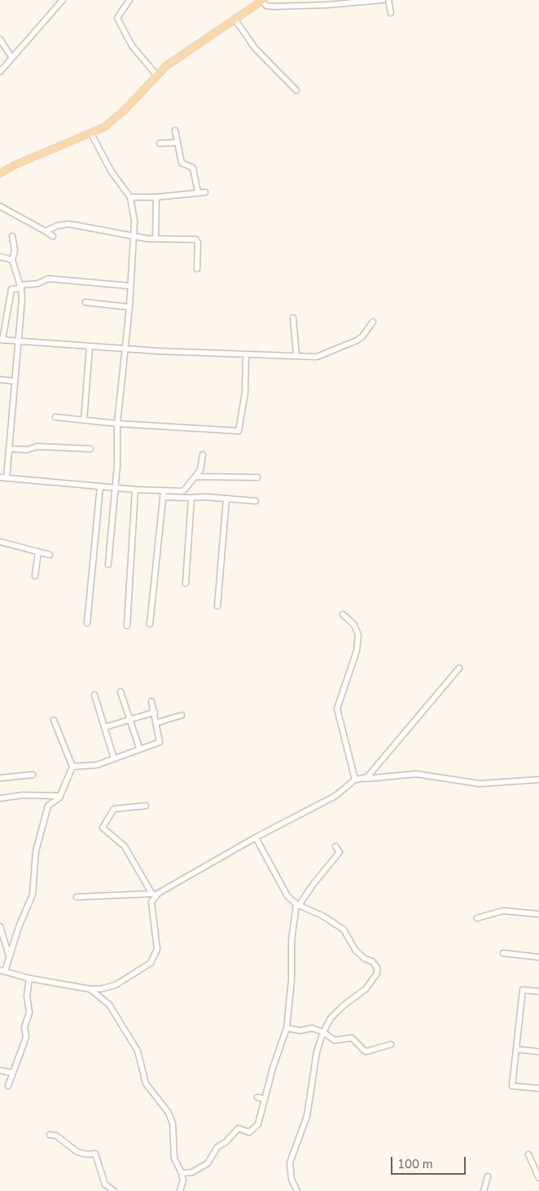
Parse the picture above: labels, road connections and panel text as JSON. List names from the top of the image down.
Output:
{
  "scale_bar": "100 m"
}
